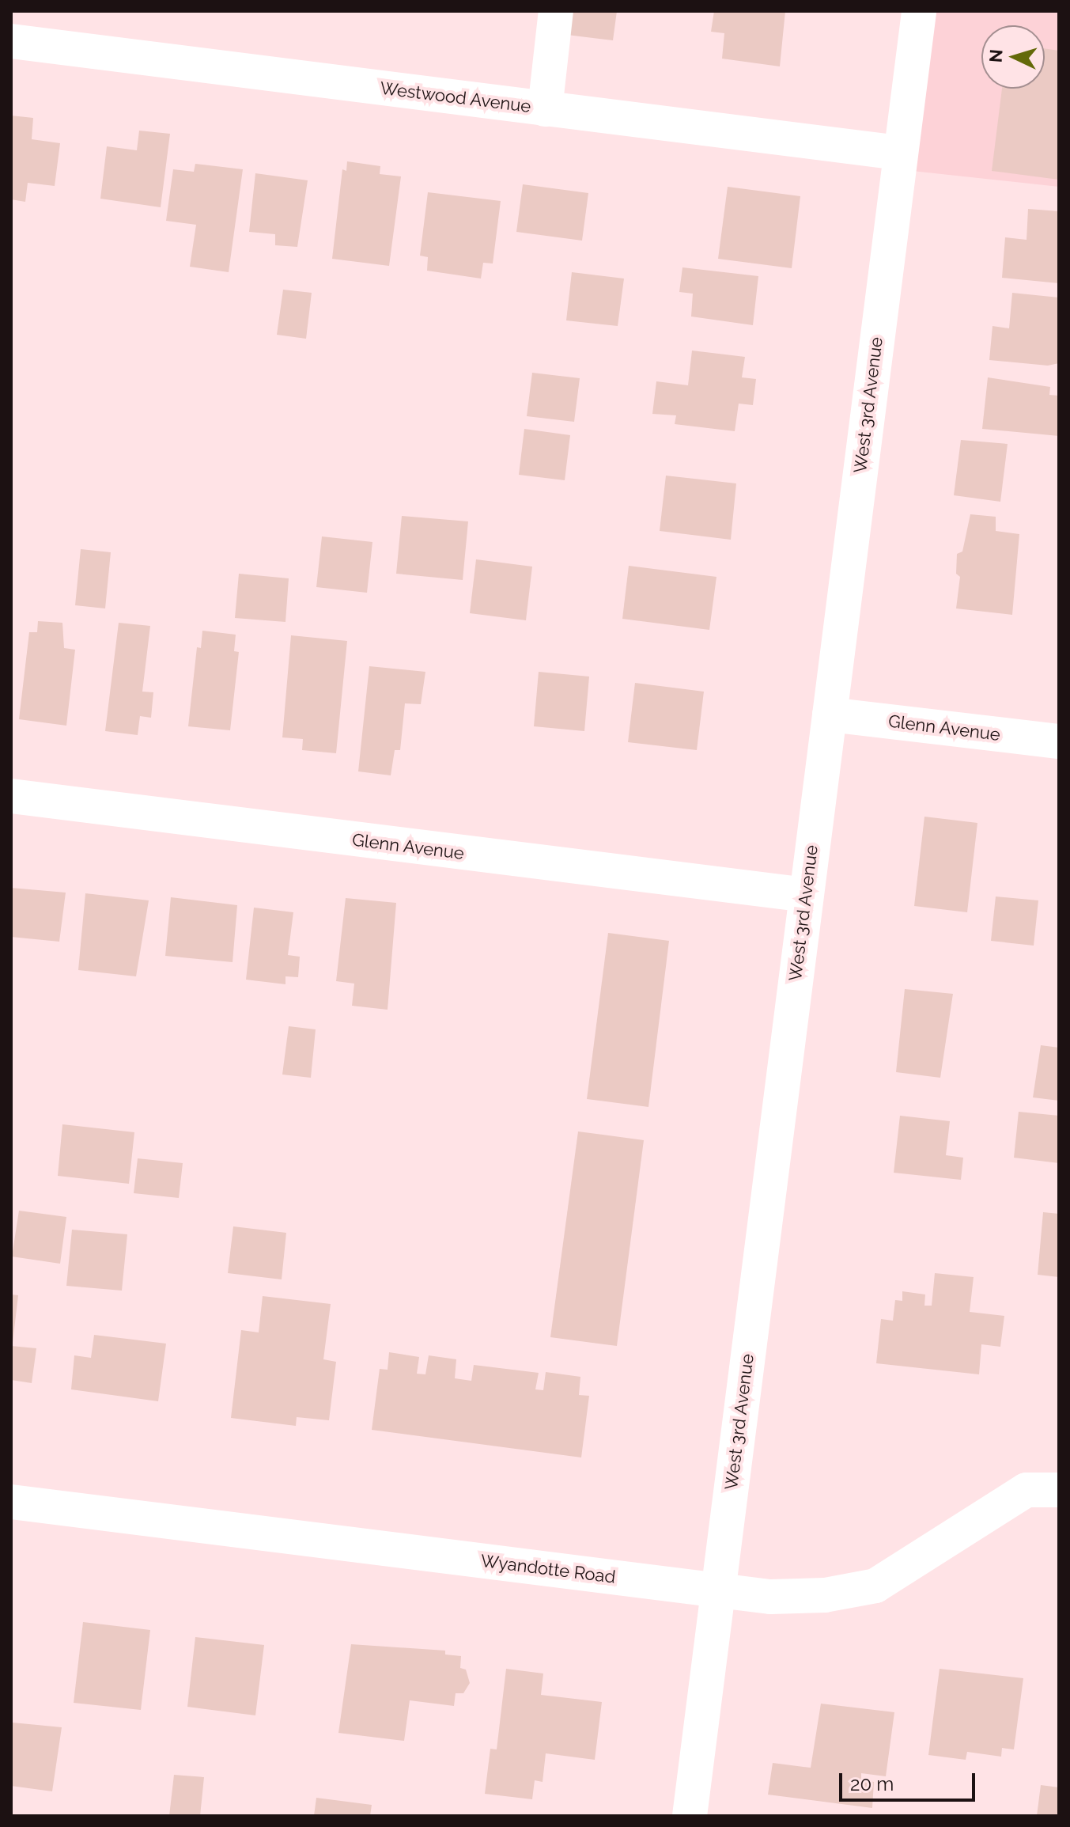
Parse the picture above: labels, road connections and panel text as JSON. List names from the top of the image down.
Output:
{
  "streets": {
    "street": [
      "Westwood Avenue",
      "West 3rd Avenue",
      "Glenn Avenue",
      "Wyandotte Road"
    ]
  },
  "crossings": [
    ["Westwood Avenue", "West 3rd Avenue"],
    ["West 3rd Avenue", "Glenn Avenue"],
    ["West 3rd Avenue", "Wyandotte Road"]
  ],
  "scale_bar": "20 m",
  "north": "left"
}
